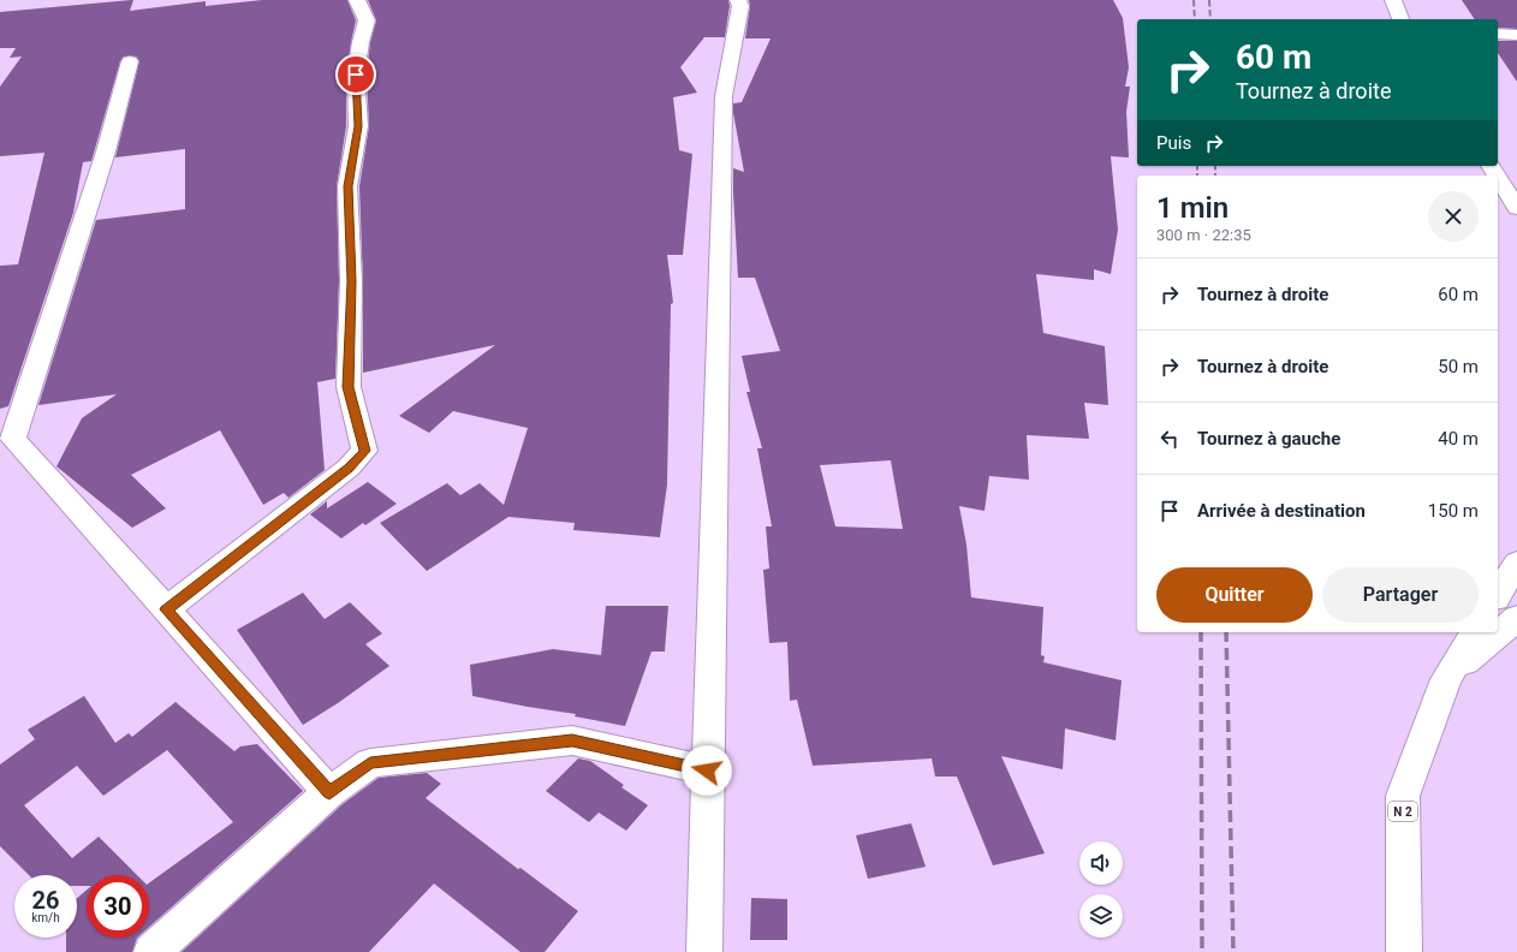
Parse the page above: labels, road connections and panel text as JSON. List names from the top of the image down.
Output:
{
  "streets": {
    "street": ["N 2"]
  },
  "page": {
    "turn": ["60 m", "Tournez à droite"],
    "then": "Puis",
    "heading": ["1 min", "300 m · 22:35"],
    "list": [
      {
        "name": "Tournez à droite",
        "value": "60 m"
      },
      {
        "name": "Tournez à droite",
        "value": "50 m"
      },
      {
        "name": "Tournez à gauche",
        "value": "40 m"
      },
      {
        "name": "Arrivée à destination",
        "value": "150 m"
      }
    ],
    "buttons": ["Quitter", "Partager"],
    "speed": "26 km/h",
    "limit": "30"
  }
}
